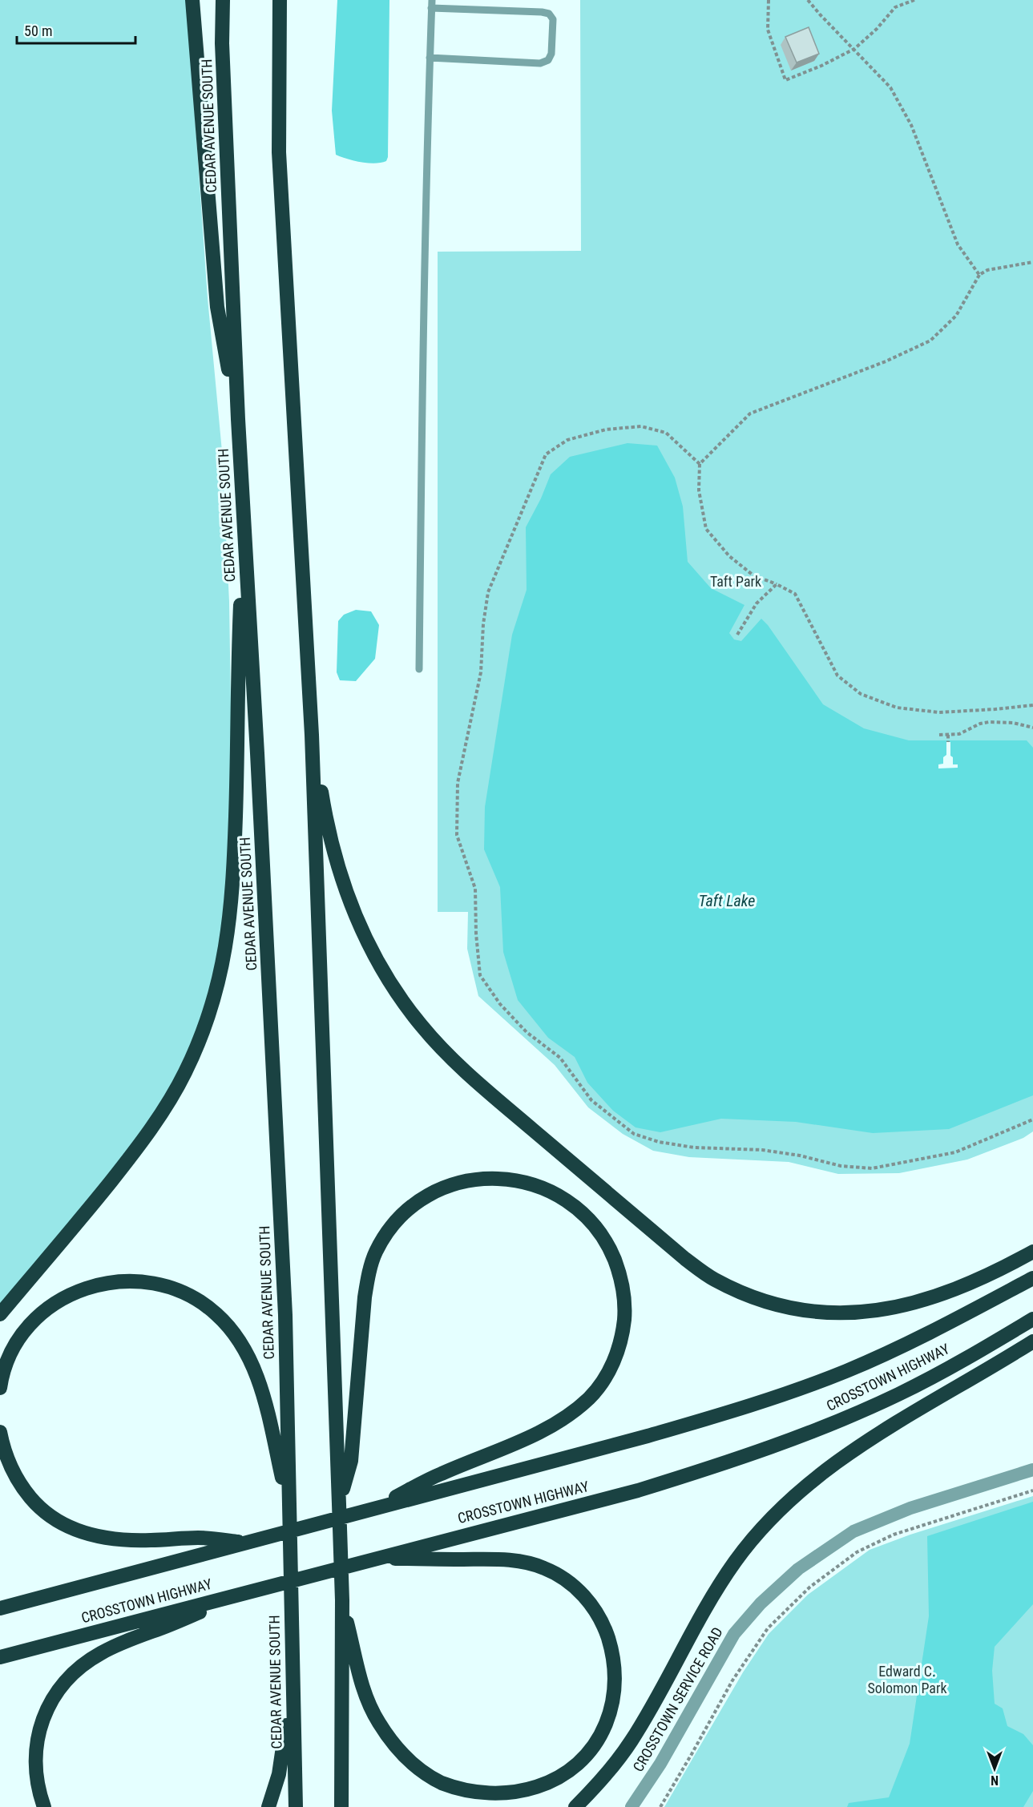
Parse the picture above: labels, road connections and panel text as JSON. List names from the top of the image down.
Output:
{
  "streets": {
    "highway": ["CEDAR AVENUE SOUTH", "CROSSTOWN HIGHWAY"],
    "street": ["CROSSTOWN SERVICE ROAD"]
  },
  "water": ["Taft Lake"],
  "parks": ["Taft Park", "Edward C. Solomon Park"],
  "scale_bar": "50 m",
  "north": "bottom"
}
